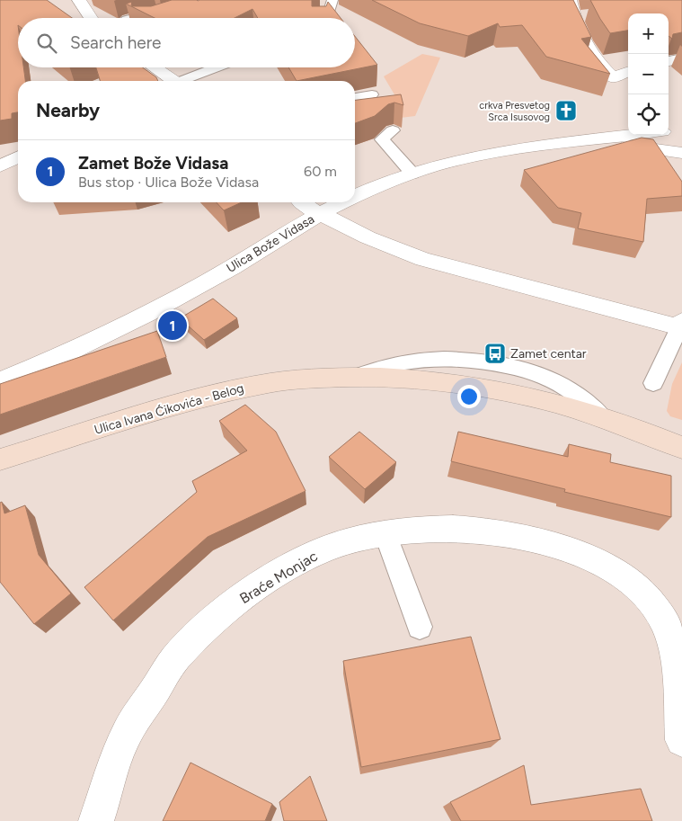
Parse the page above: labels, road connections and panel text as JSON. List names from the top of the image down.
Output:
{
  "streets": {
    "main road": ["Ulica Ivana Ćikovića - Belog"],
    "street": ["Ulica Bože Vidasa", "Braće Monjac"]
  },
  "places": {
    "church": ["crkva Presvetog Srca Isusovog"],
    "bus stop": ["Zamet centar"]
  },
  "page": {
    "map_buttons": ["+", "−"],
    "search": "Search here",
    "heading": "Nearby",
    "list": [
      {
        "mark": "1",
        "name": "Zamet Bože Vidasa",
        "note": "Bus stop · Ulica Bože Vidasa",
        "value": "60 m"
      }
    ],
    "pins": "1"
  }
}
